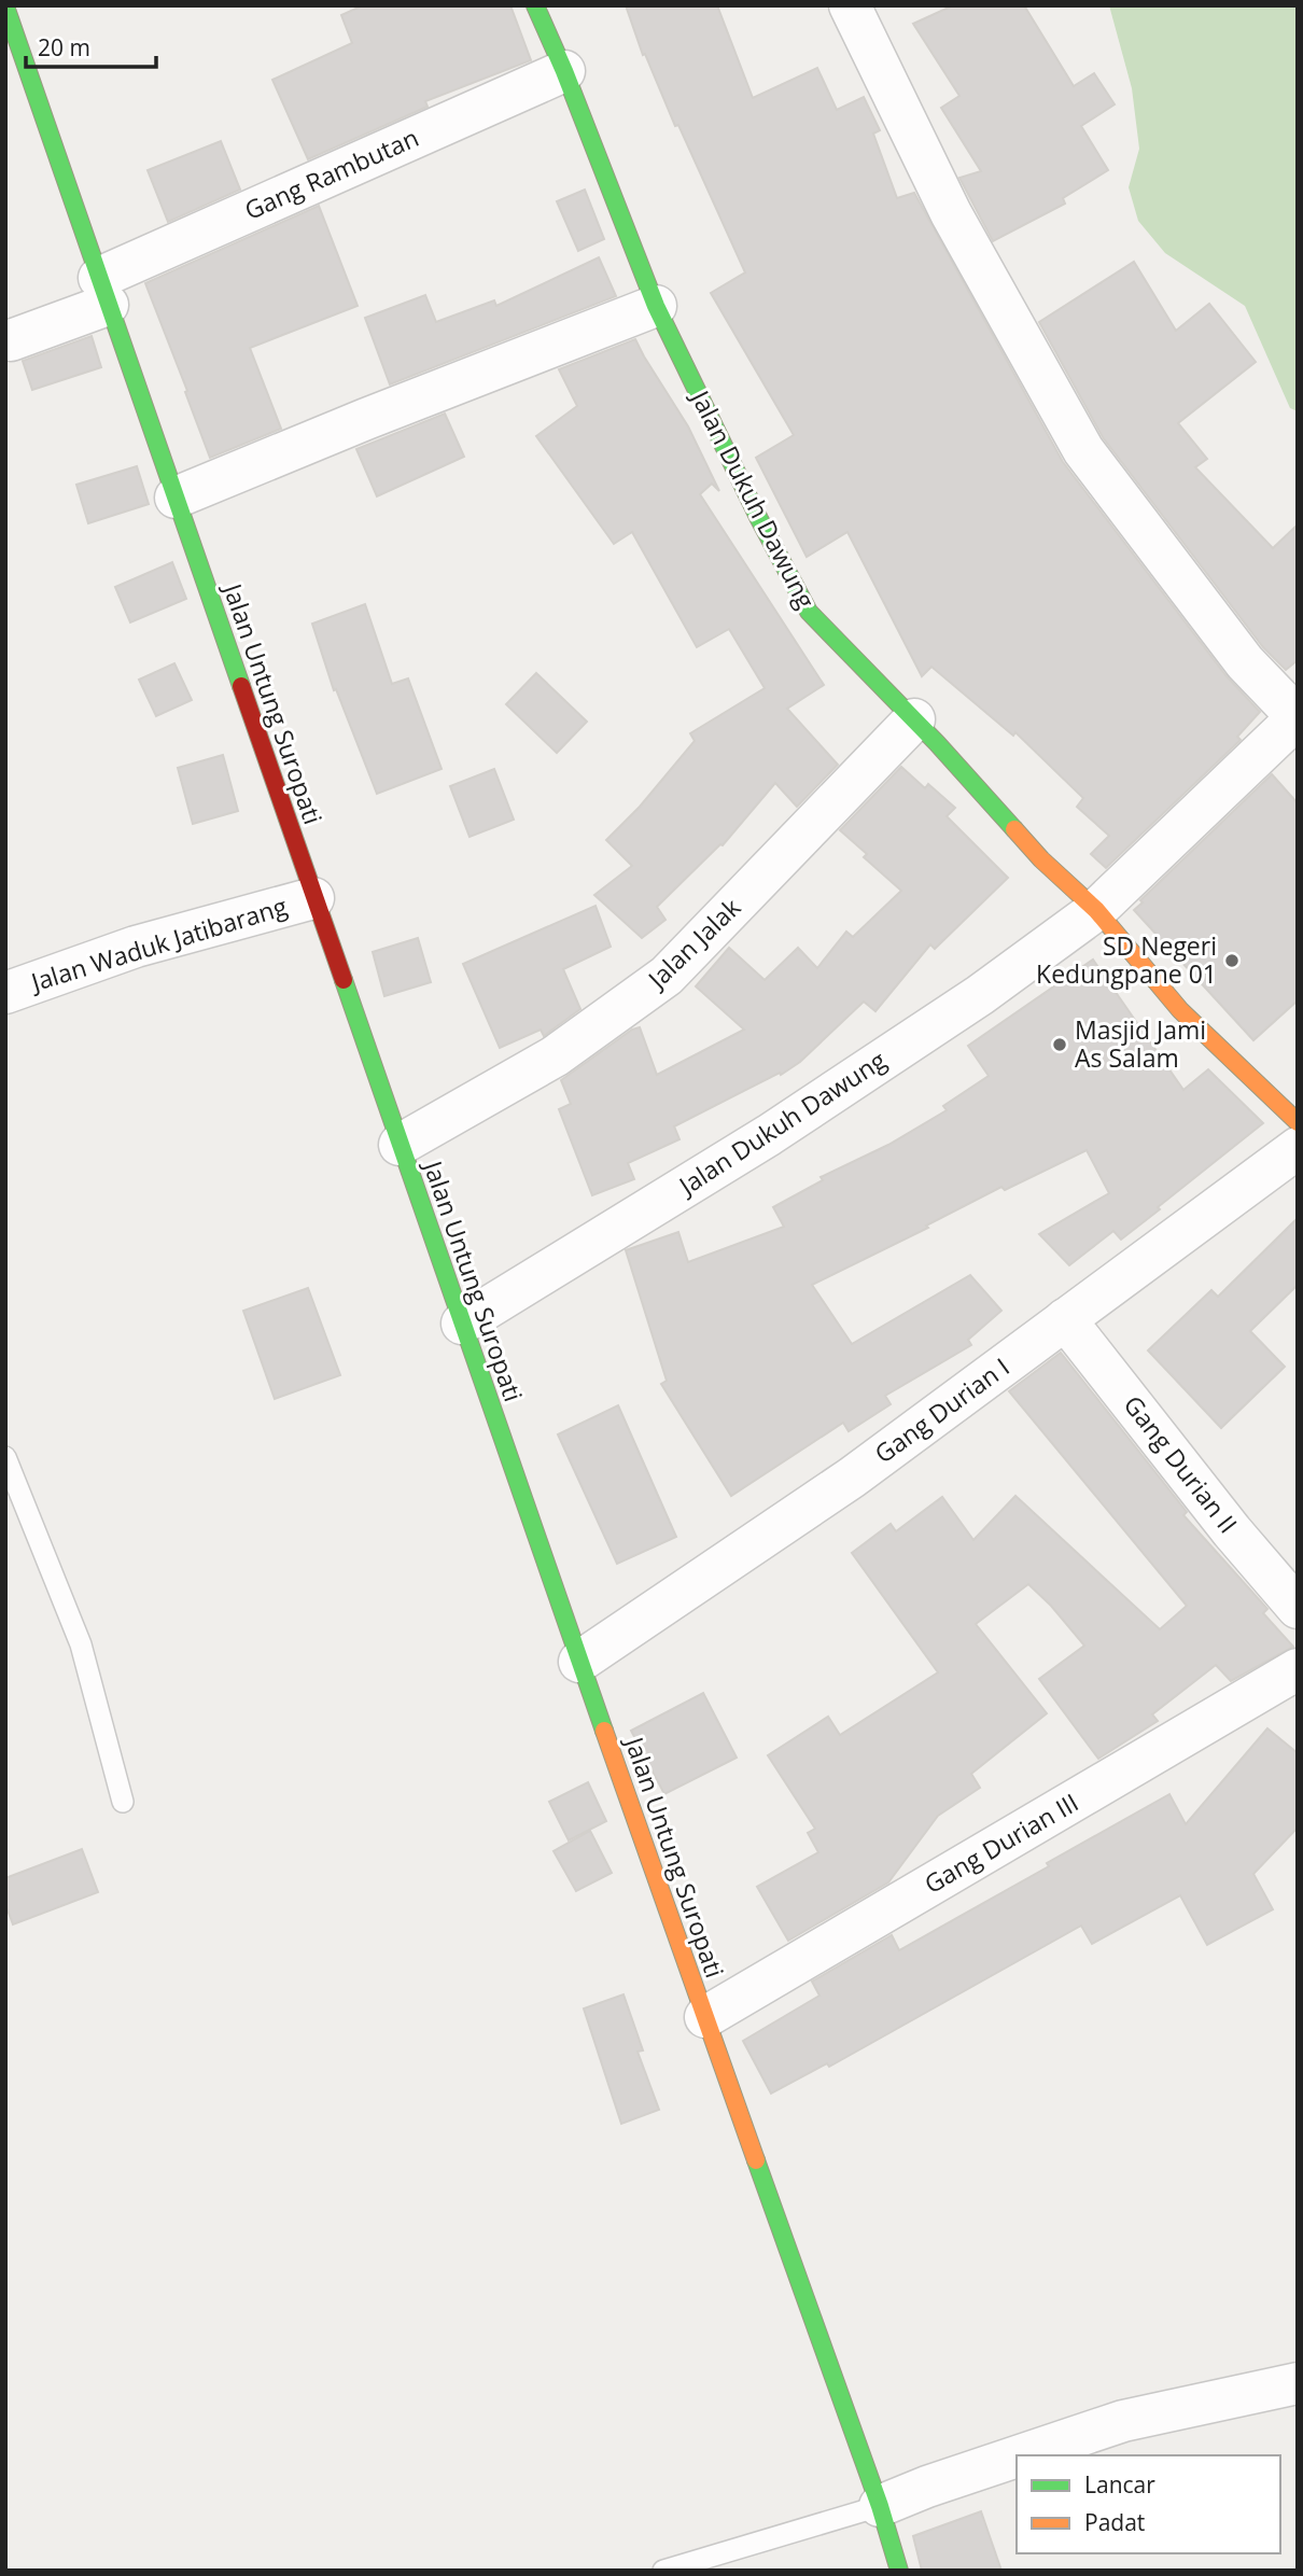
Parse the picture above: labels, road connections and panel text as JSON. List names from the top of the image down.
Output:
{
  "streets": {
    "main road": ["Jalan Dukuh Dawung", "Jalan Untung Suropati"],
    "street": [
      "Gang Rambutan",
      "Jalan Jalak",
      "Jalan Waduk Jatibarang",
      "Gang Durian I",
      "Gang Durian II",
      "Gang Durian III"
    ]
  },
  "crossings": [
    ["Gang Rambutan", "Jalan Dukuh Dawung"],
    ["Gang Rambutan", "Jalan Untung Suropati"],
    ["Jalan Dukuh Dawung", "Jalan Untung Suropati"],
    ["Jalan Dukuh Dawung", "Jalan Jalak"],
    ["Jalan Untung Suropati", "Jalan Jalak"],
    ["Jalan Untung Suropati", "Jalan Waduk Jatibarang"],
    ["Jalan Untung Suropati", "Gang Durian I"],
    ["Jalan Untung Suropati", "Gang Durian III"],
    ["Gang Durian I", "Gang Durian II"]
  ],
  "places": ["SD Negeri Kedungpane 01", "Masjid Jami As Salam"],
  "legend": ["Lancar", "Padat"],
  "scale_bar": "20 m"
}
